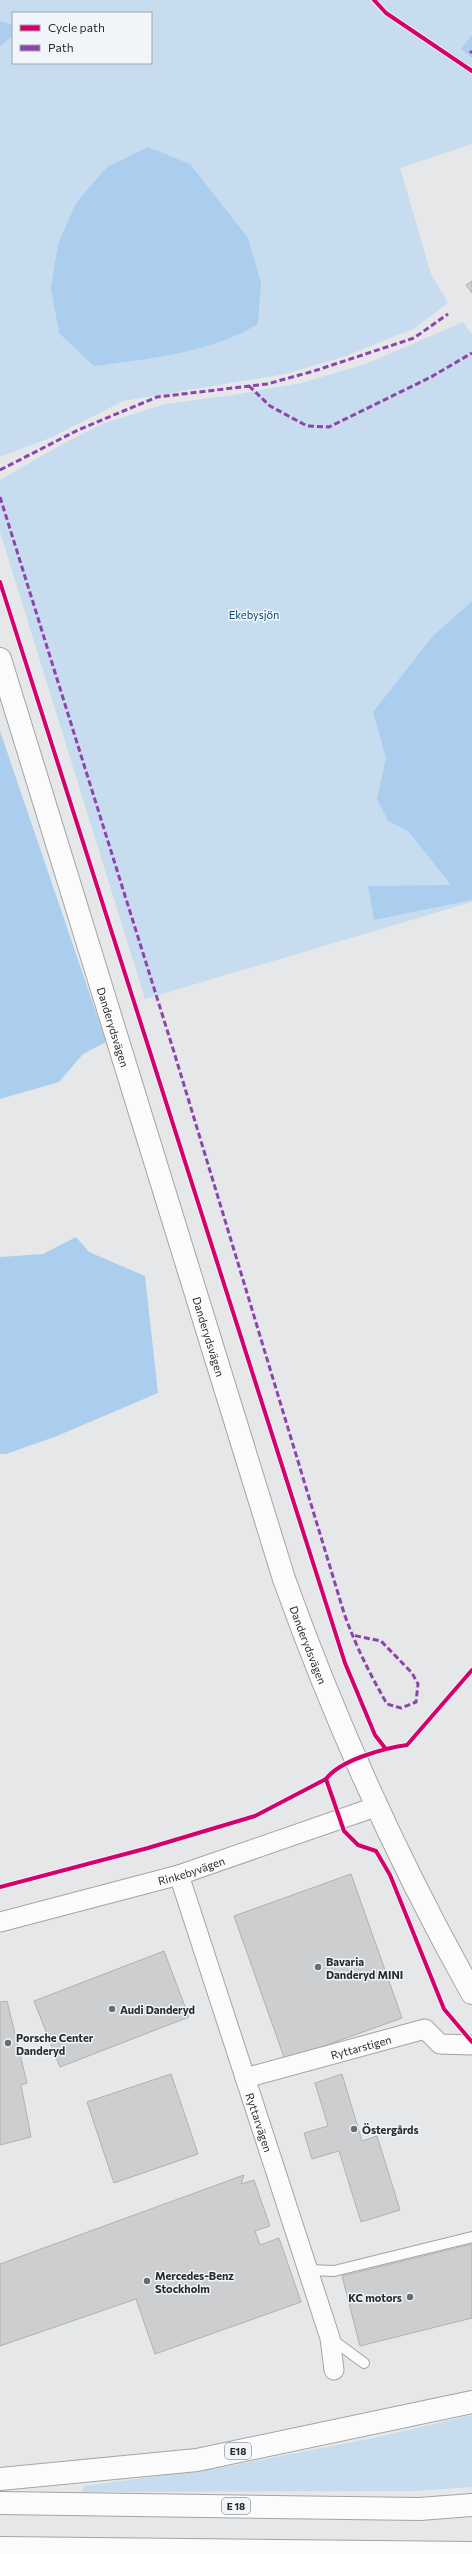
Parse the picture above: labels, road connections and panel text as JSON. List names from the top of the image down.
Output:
{
  "streets": {
    "main road": ["Danderydsvägen", "E18", "E 18"],
    "street": ["Rinkebyvägen", "Ryttarstigen", "Ryttarvägen"]
  },
  "crossings": [
    ["Danderydsvägen", "Rinkebyvägen"],
    ["Rinkebyvägen", "Ryttarvägen"],
    ["Ryttarstigen", "Ryttarvägen"]
  ],
  "parks": ["Ekebysjön"],
  "places": [
    "Bavaria Danderyd MINI",
    "Audi Danderyd",
    "Porsche Center Danderyd",
    "Östergårds",
    "Mercedes-Benz Stockholm",
    "KC motors"
  ],
  "legend": ["Cycle path", "Path"]
}
